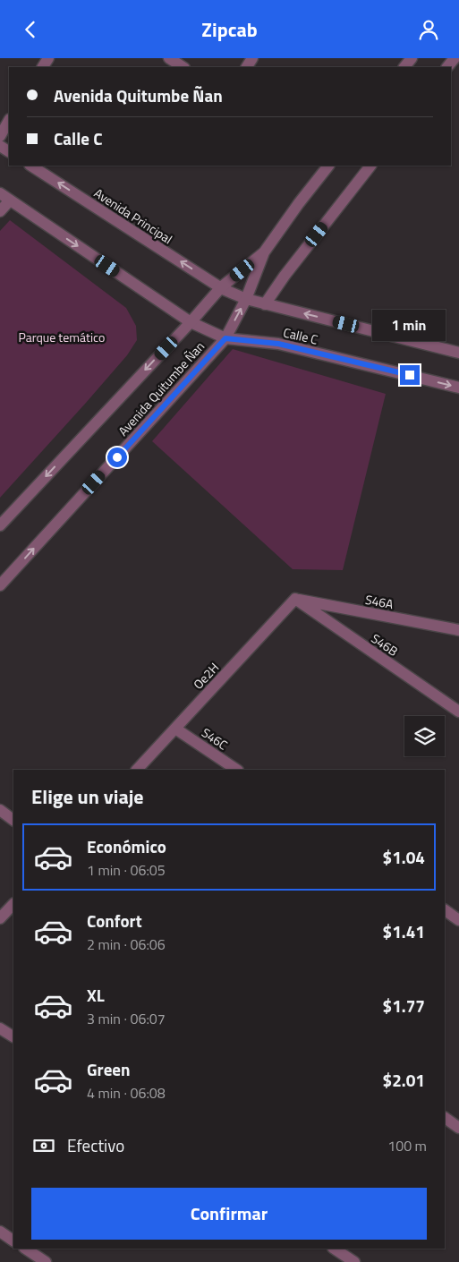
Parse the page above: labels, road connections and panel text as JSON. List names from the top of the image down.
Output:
{
  "streets": {
    "street": [
      "Avenida Principal",
      "Calle C",
      "Avenida Quitumbe Ñan",
      "S46A",
      "S46B",
      "Oe2H",
      "S46C"
    ]
  },
  "crossings": [
    ["Avenida Principal", "Calle C"],
    ["Avenida Principal", "Avenida Quitumbe Ñan"],
    ["Calle C", "Avenida Quitumbe Ñan"],
    ["S46A", "S46B"],
    ["S46A", "Oe2H"],
    ["S46B", "Oe2H"],
    ["Oe2H", "S46C"]
  ],
  "parks": ["Parque temático"],
  "page": {
    "header": "Zipcab",
    "banner": ["Avenida Quitumbe Ñan", "Calle C"],
    "bubble": "1 min",
    "heading": "Elige un viaje",
    "list": [
      {
        "name": "Económico",
        "note": "1 min · 06:05",
        "value": "$1.04"
      },
      {
        "name": "Confort",
        "note": "2 min · 06:06",
        "value": "$1.41"
      },
      {
        "name": "XL",
        "note": "3 min · 06:07",
        "value": "$1.77"
      },
      {
        "name": "Green",
        "note": "4 min · 06:08",
        "value": "$2.01"
      }
    ],
    "pay": ["Efectivo", "100 m"],
    "buttons": "Confirmar"
  }
}
